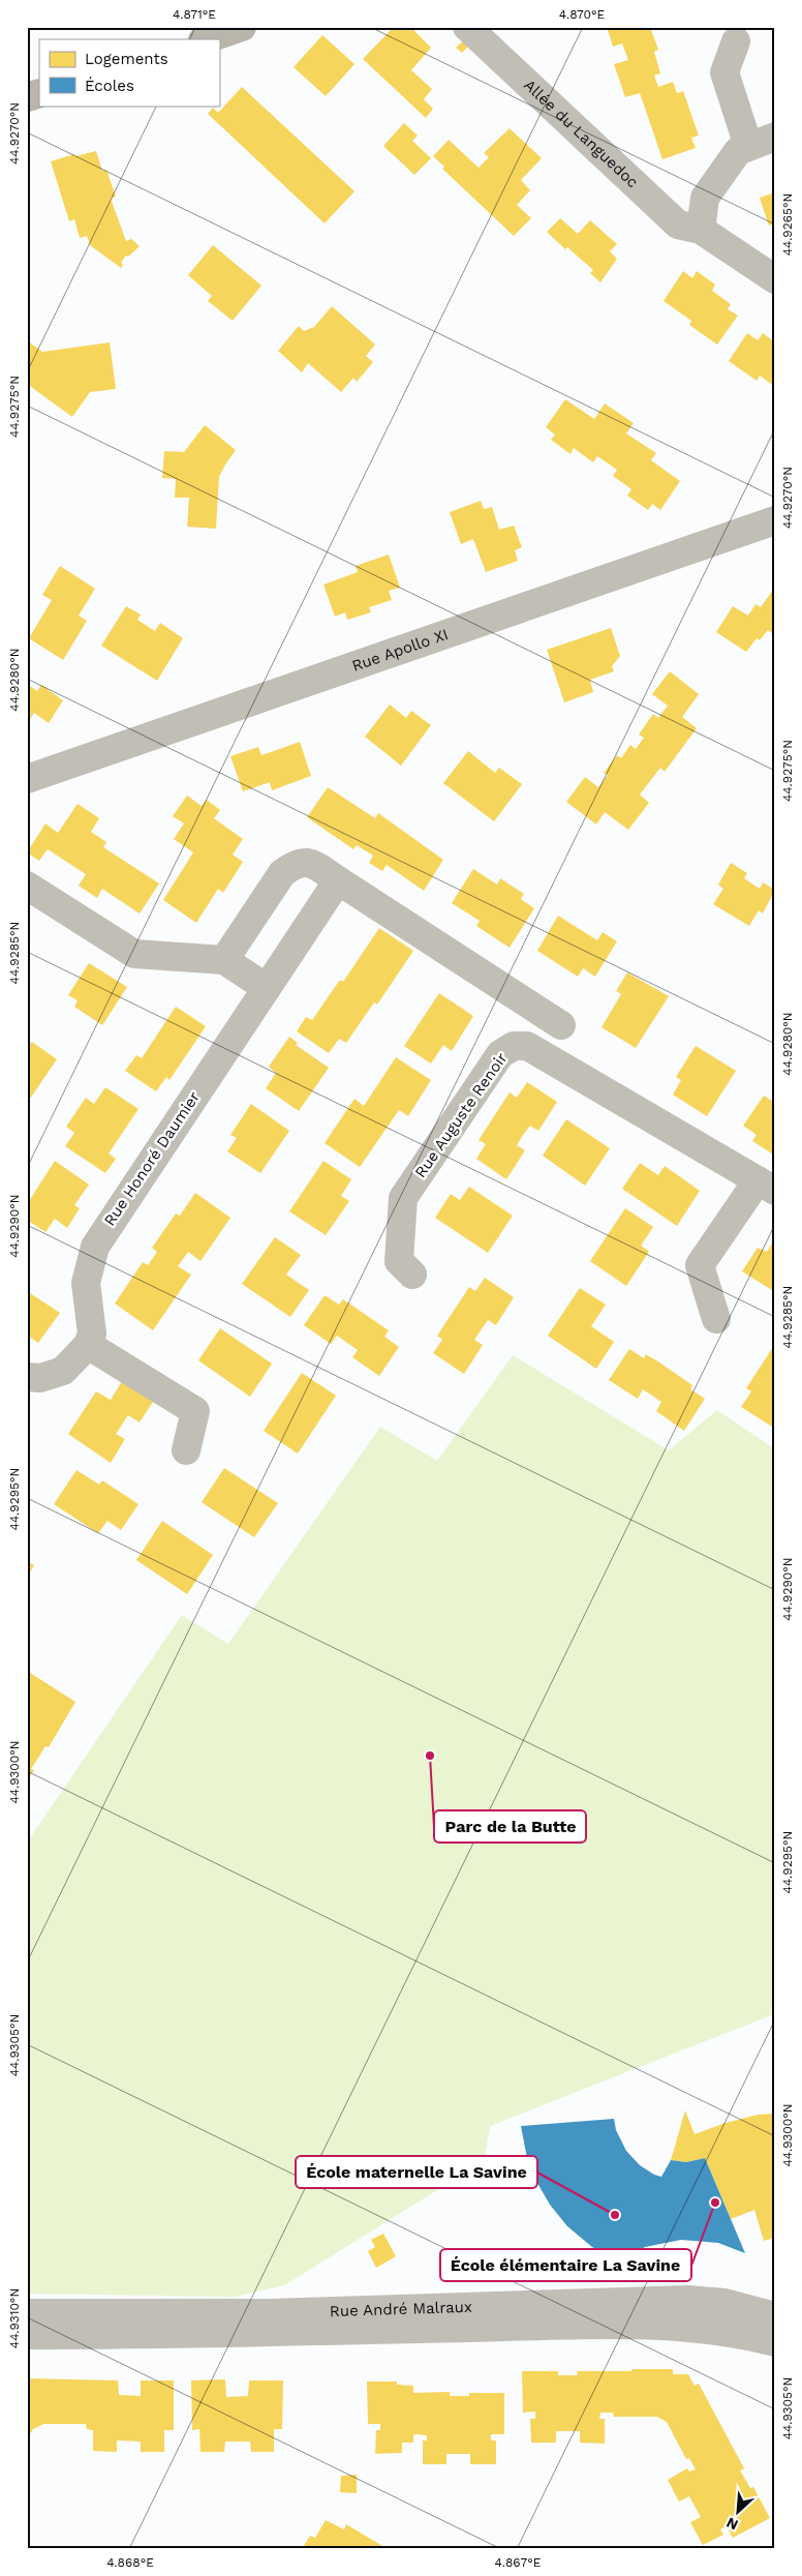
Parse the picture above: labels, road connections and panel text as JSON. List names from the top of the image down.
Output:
{
  "streets": {
    "street": [
      "Allée du Languedoc",
      "Rue Apollo XI",
      "Rue Auguste Renoir",
      "Rue Honoré Daumier",
      "Rue André Malraux"
    ]
  },
  "places": ["Parc de la Butte", "École élémentaire La Savine", "École maternelle La Savine"],
  "legend": ["Logements", "Écoles"],
  "north": "bottom left",
  "coordinates": [
    "4.871°E",
    "4.870°E",
    "44.9270°N",
    "44.9265°N",
    "44.9275°N",
    "44.9280°N",
    "44.9285°N",
    "44.9290°N",
    "44.9295°N",
    "44.9300°N",
    "44.9305°N",
    "44.9310°N",
    "4.868°E",
    "4.867°E"
  ]
}
